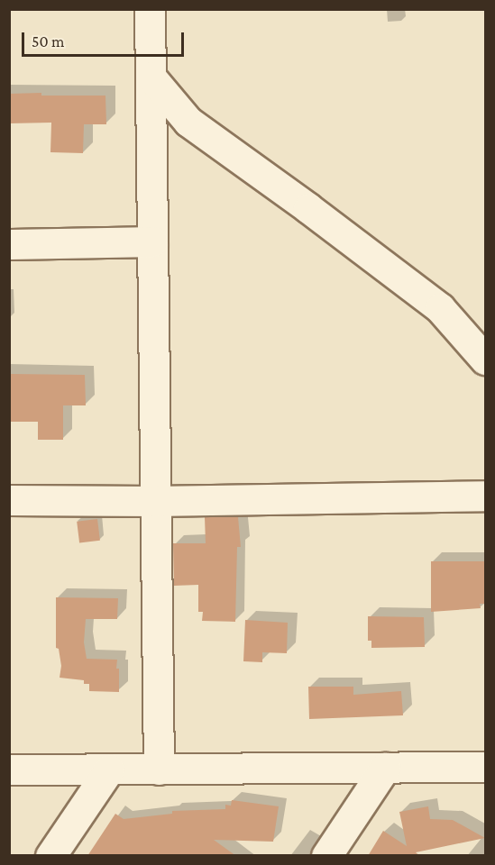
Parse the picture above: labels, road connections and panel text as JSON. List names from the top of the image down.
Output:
{
  "scale_bar": "50 m"
}
